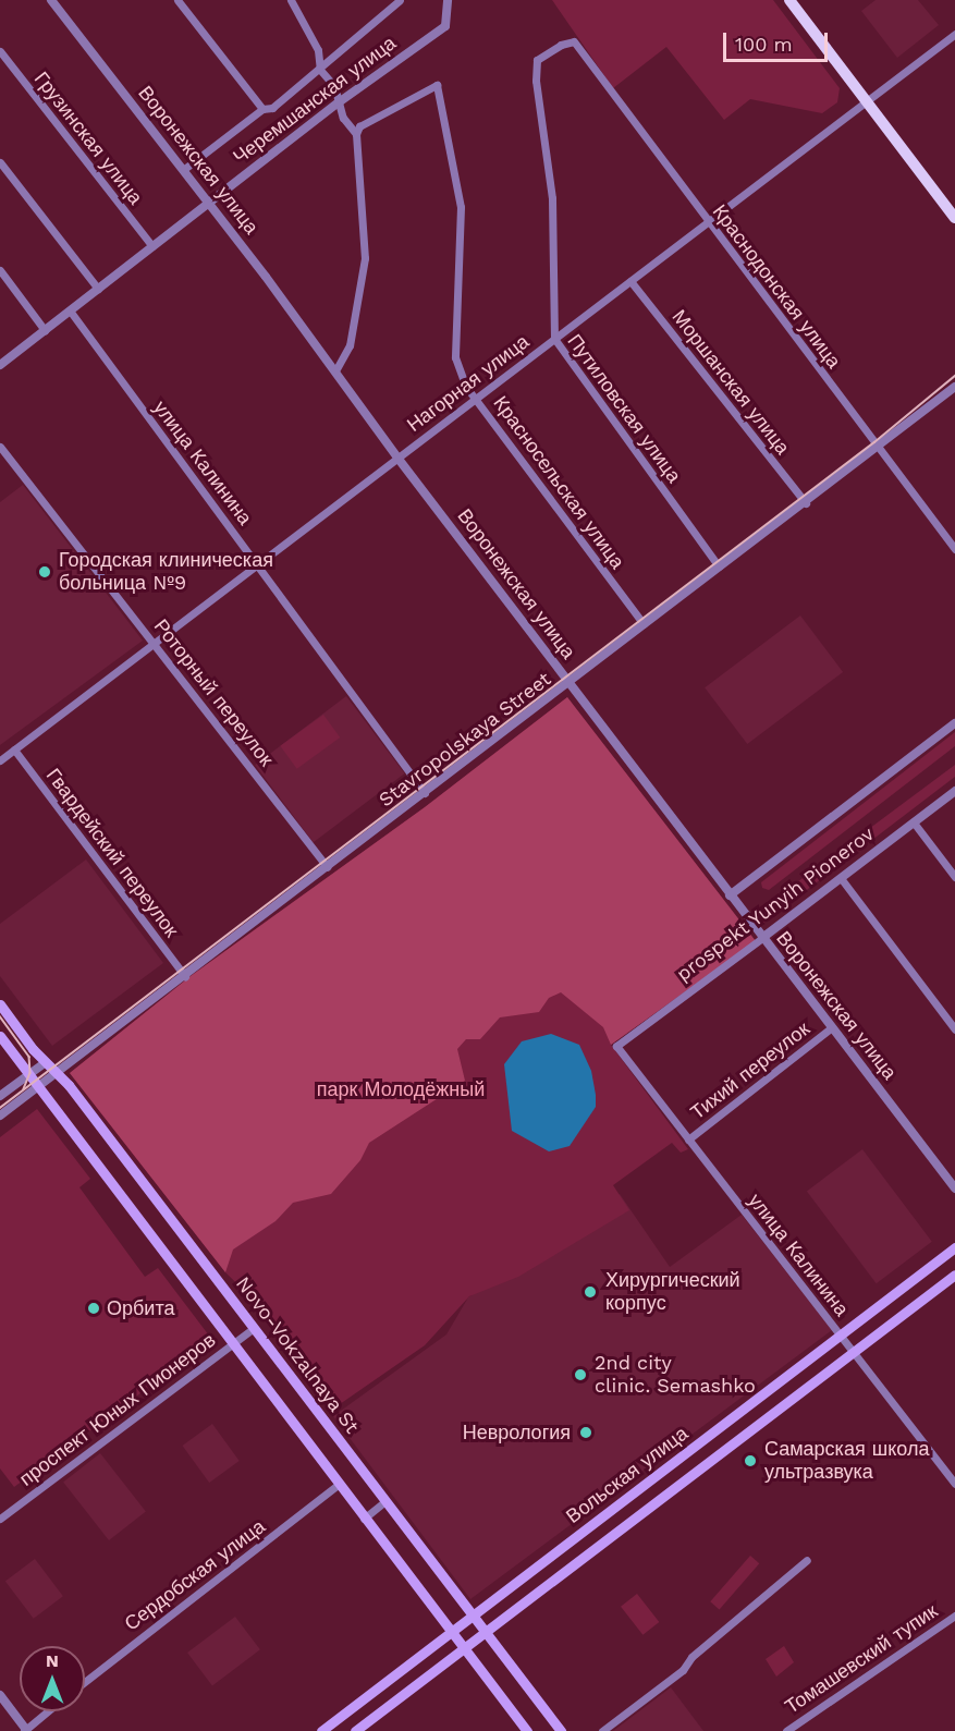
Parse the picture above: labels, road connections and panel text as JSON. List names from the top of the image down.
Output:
{
  "streets": {
    "main road": ["Novo-Vokzalnaya St", "Вольская улица"],
    "street": [
      "Черемшанская улица",
      "Грузинская улица",
      "Воронежская улица",
      "Краснодонская улица",
      "Моршанская улица",
      "Нагорная улица",
      "Путиловская улица",
      "улица Калинина",
      "Красносельская улица",
      "Роторный переулок",
      "Stavropolskaya Street",
      "Гвардейский переулок",
      "prospekt Yunyih Pionerov",
      "Тихий переулок",
      "проспект Юных Пионеров",
      "Сердобская улица",
      "Томашевский тупик"
    ]
  },
  "crossings": [
    ["Черемшанская улица", "Грузинская улица"],
    ["Черемшанская улица", "Воронежская улица"],
    ["Черемшанская улица", "улица Калинина"],
    ["Воронежская улица", "Нагорная улица"],
    ["Воронежская улица", "Stavropolskaya Street"],
    ["Воронежская улица", "prospekt Yunyih Pionerov"],
    ["Воронежская улица", "Тихий переулок"],
    ["Краснодонская улица", "Нагорная улица"],
    ["Краснодонская улица", "Путиловская улица"],
    ["Краснодонская улица", "Stavropolskaya Street"],
    ["Моршанская улица", "Нагорная улица"],
    ["Моршанская улица", "Stavropolskaya Street"],
    ["Нагорная улица", "Путиловская улица"],
    ["Нагорная улица", "улица Калинина"],
    ["Нагорная улица", "Красносельская улица"],
    ["Нагорная улица", "Роторный переулок"],
    ["Нагорная улица", "Гвардейский переулок"],
    ["Путиловская улица", "Stavropolskaya Street"],
    ["улица Калинина", "Stavropolskaya Street"],
    ["улица Калинина", "prospekt Yunyih Pionerov"],
    ["улица Калинина", "Тихий переулок"],
    ["улица Калинина", "Вольская улица"],
    ["Красносельская улица", "Stavropolskaya Street"],
    ["Роторный переулок", "Stavropolskaya Street"],
    ["Stavropolskaya Street", "Гвардейский переулок"],
    ["Stavropolskaya Street", "Novo-Vokzalnaya St"],
    ["Novo-Vokzalnaya St", "проспект Юных Пионеров"],
    ["Novo-Vokzalnaya St", "Вольская улица"]
  ],
  "parks": ["парк Молодёжный"],
  "places": [
    "Городская клиническая больница №9",
    "Хирургический корпус",
    "Орбита",
    "2nd city clinic. Semashko",
    "Неврология",
    "Самарская школа ультразвука"
  ],
  "scale_bar": "100 m",
  "north": "top"
}
